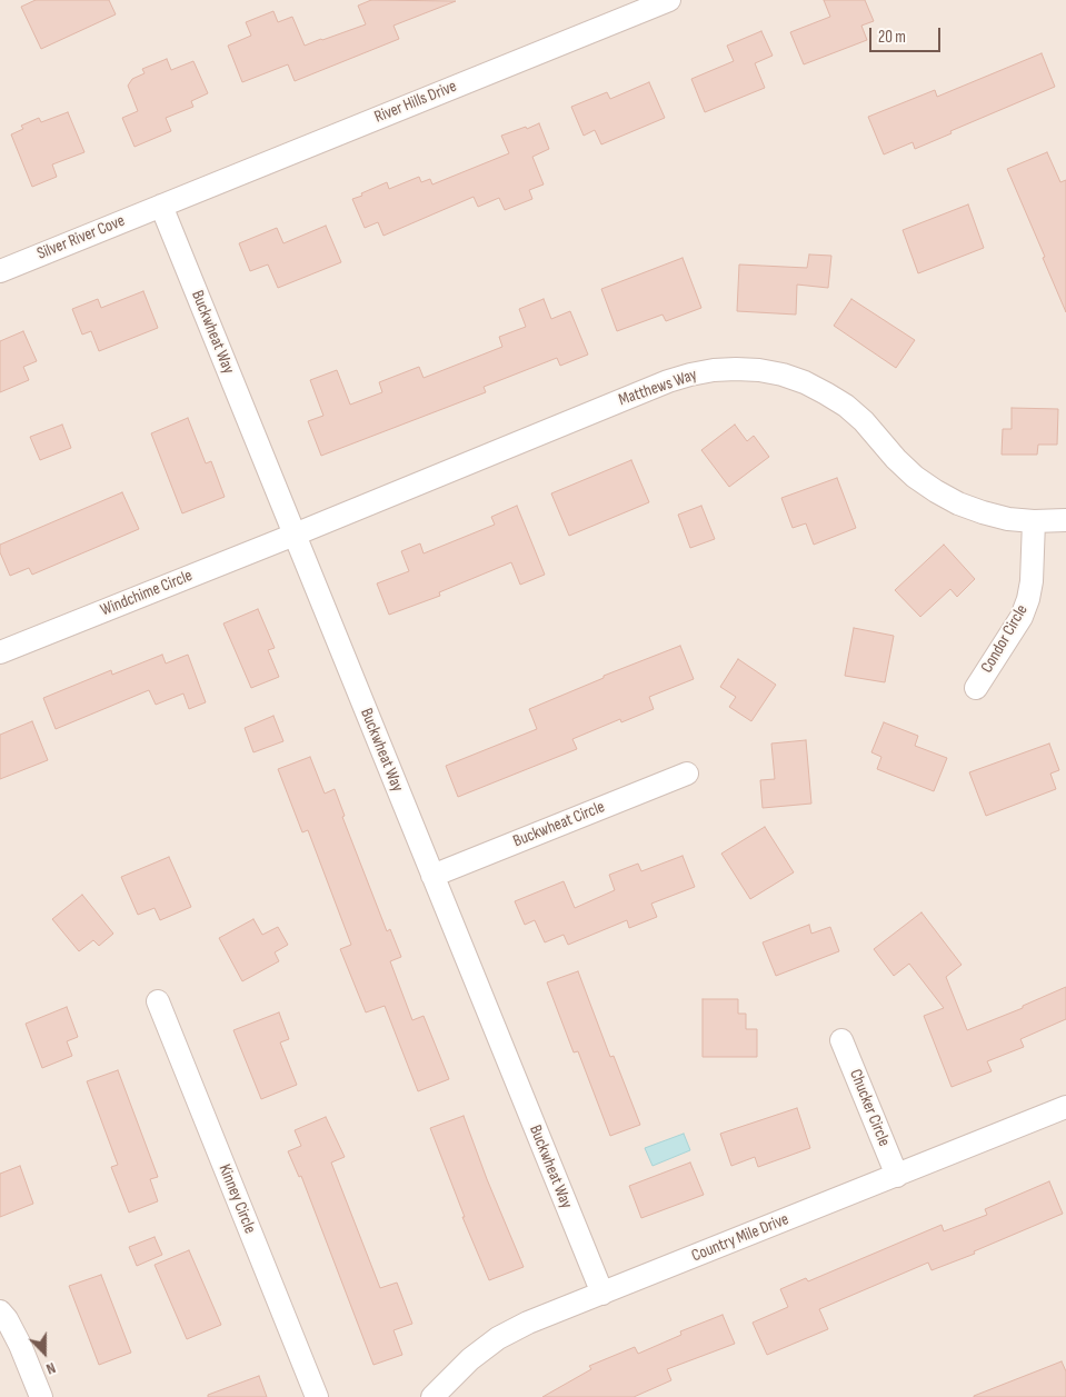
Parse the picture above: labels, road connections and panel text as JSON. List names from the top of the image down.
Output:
{
  "streets": {
    "street": [
      "River Hills Drive",
      "Silver River Cove",
      "Buckwheat Way",
      "Matthews Way",
      "Windchime Circle",
      "Condor Circle",
      "Buckwheat Circle",
      "Chucker Circle",
      "Kinney Circle",
      "Country Mile Drive"
    ]
  },
  "crossings": [
    ["River Hills Drive", "Silver River Cove"],
    ["River Hills Drive", "Buckwheat Way"],
    ["Silver River Cove", "Buckwheat Way"],
    ["Buckwheat Way", "Matthews Way"],
    ["Buckwheat Way", "Windchime Circle"],
    ["Buckwheat Way", "Buckwheat Circle"],
    ["Buckwheat Way", "Country Mile Drive"],
    ["Matthews Way", "Windchime Circle"],
    ["Matthews Way", "Condor Circle"],
    ["Chucker Circle", "Country Mile Drive"]
  ],
  "scale_bar": "20 m",
  "north": "bottom"
}
